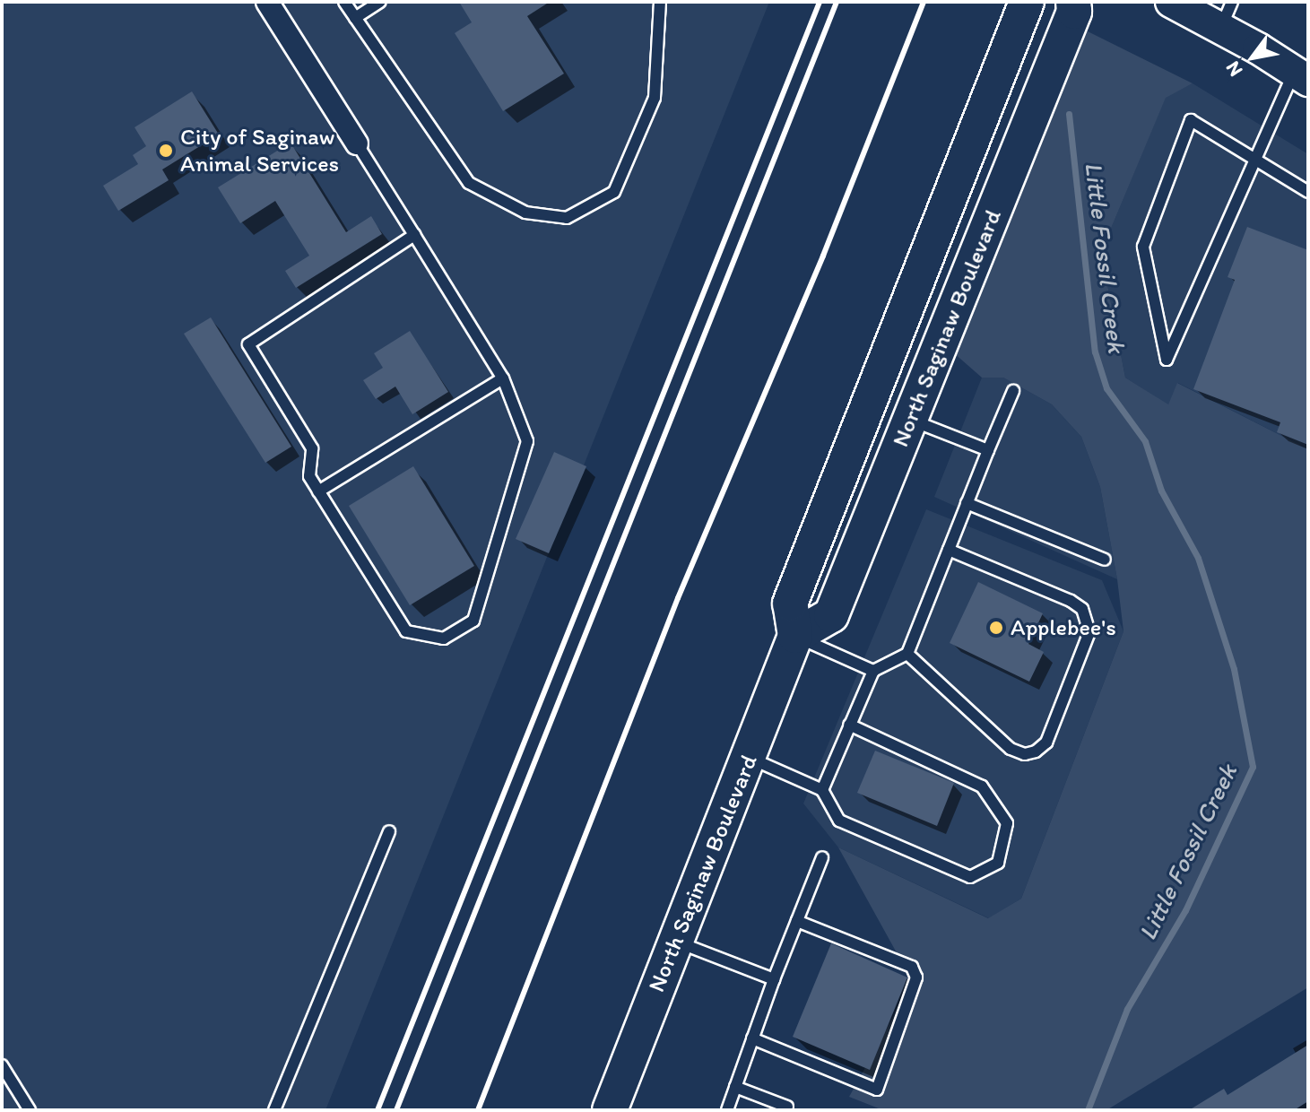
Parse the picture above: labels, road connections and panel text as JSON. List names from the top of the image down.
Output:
{
  "streets": {
    "main road": ["North Saginaw Boulevard"]
  },
  "water": ["Little Fossil Creek"],
  "places": ["City of Saginaw Animal Services", "Applebee's"],
  "north": "bottom left"
}
